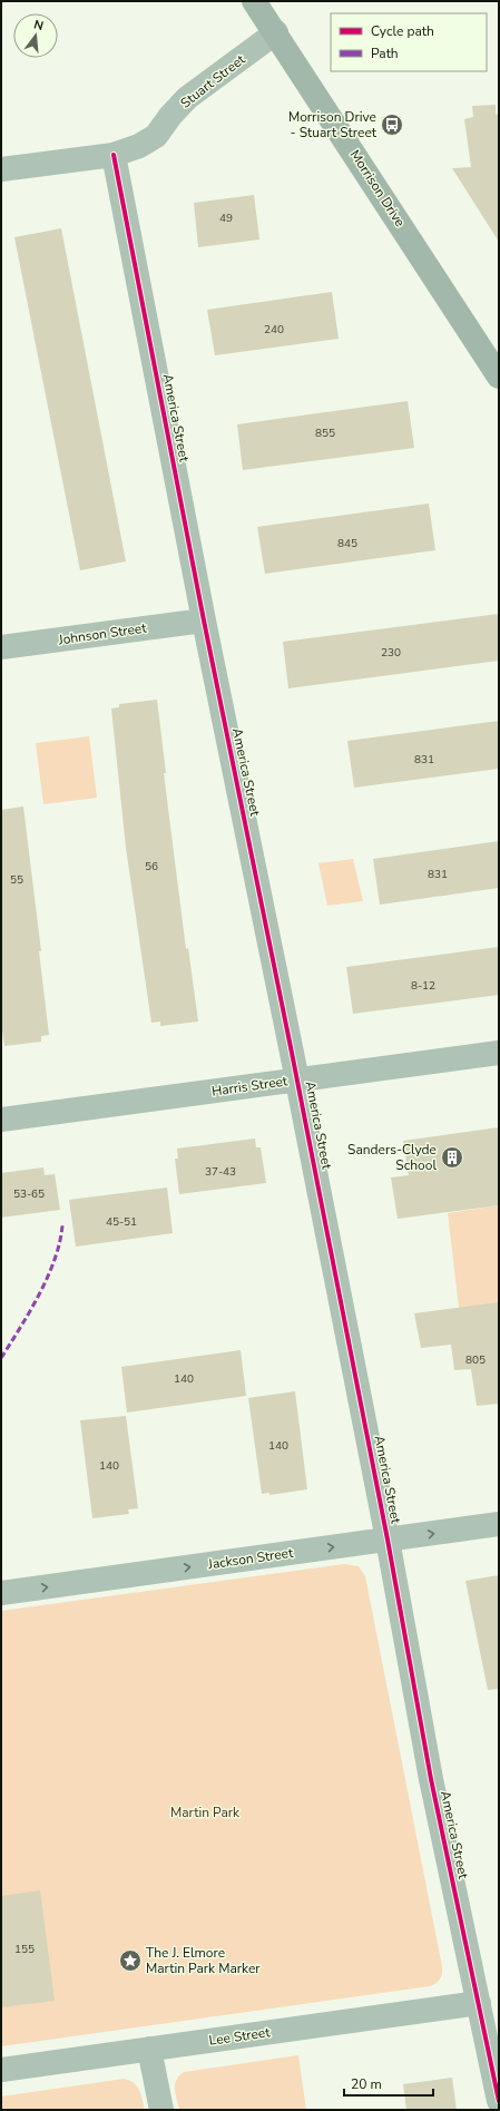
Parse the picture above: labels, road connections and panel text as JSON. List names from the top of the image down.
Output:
{
  "streets": {
    "main road": ["Morrison Drive"],
    "street": [
      "Stuart Street",
      "America Street",
      "Johnson Street",
      "Harris Street",
      "Jackson Street",
      "Lee Street"
    ]
  },
  "crossings": [
    ["Stuart Street", "Morrison Drive"],
    ["Stuart Street", "America Street"],
    ["America Street", "Johnson Street"],
    ["America Street", "Harris Street"],
    ["America Street", "Jackson Street"],
    ["America Street", "Lee Street"]
  ],
  "one_way": ["Jackson Street"],
  "parks": ["Martin Park"],
  "places": {
    "bus stop": ["Morrison Drive - Stuart Street"],
    "building": ["Sanders-Clyde School"],
    "place": ["The J. Elmore Martin Park Marker"]
  },
  "house_numbers": [
    "49",
    "240",
    "855",
    "845",
    "230",
    "831",
    "56",
    "831",
    "55",
    "8-12",
    "37-43",
    "53-65",
    "45-51",
    "805",
    "140",
    "140",
    "140",
    "155"
  ],
  "legend": ["Cycle path", "Path"],
  "scale_bar": "20 m",
  "north": "top"
}
